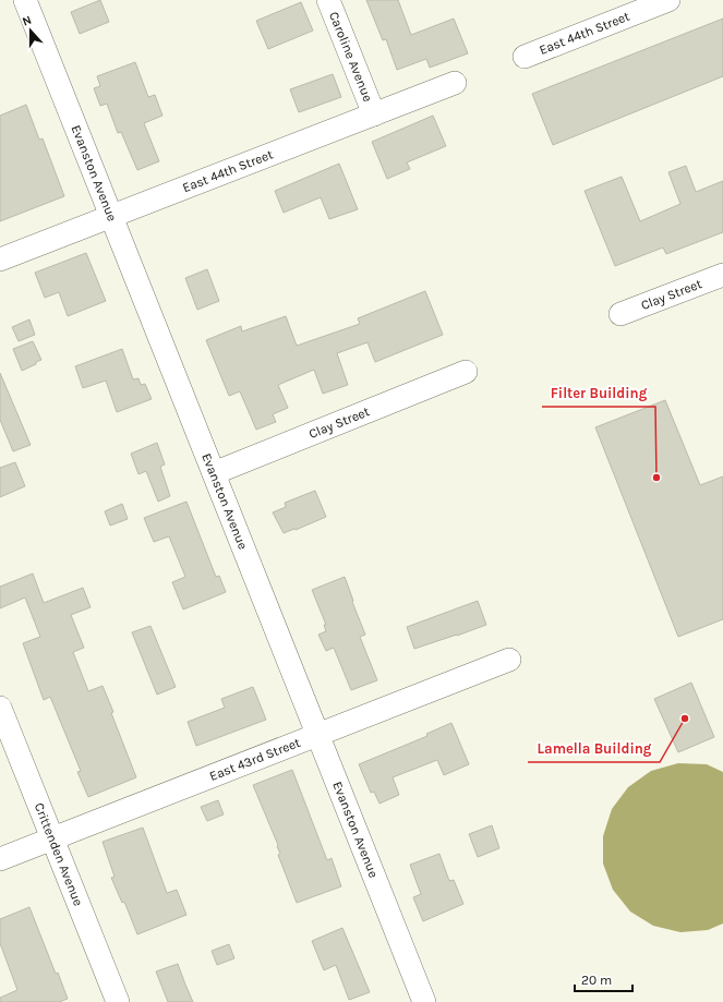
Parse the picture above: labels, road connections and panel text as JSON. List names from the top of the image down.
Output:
{
  "streets": {
    "street": [
      "East 44th Street",
      "Caroline Avenue",
      "Evanston Avenue",
      "Clay Street",
      "East 43rd Street",
      "Crittenden Avenue"
    ]
  },
  "crossings": [
    ["East 44th Street", "Caroline Avenue"],
    ["East 44th Street", "Evanston Avenue"],
    ["Evanston Avenue", "Clay Street"],
    ["Evanston Avenue", "East 43rd Street"],
    ["East 43rd Street", "Crittenden Avenue"]
  ],
  "places": ["Filter Building", "Lamella Building"],
  "scale_bar": "20 m",
  "north": "top"
}
